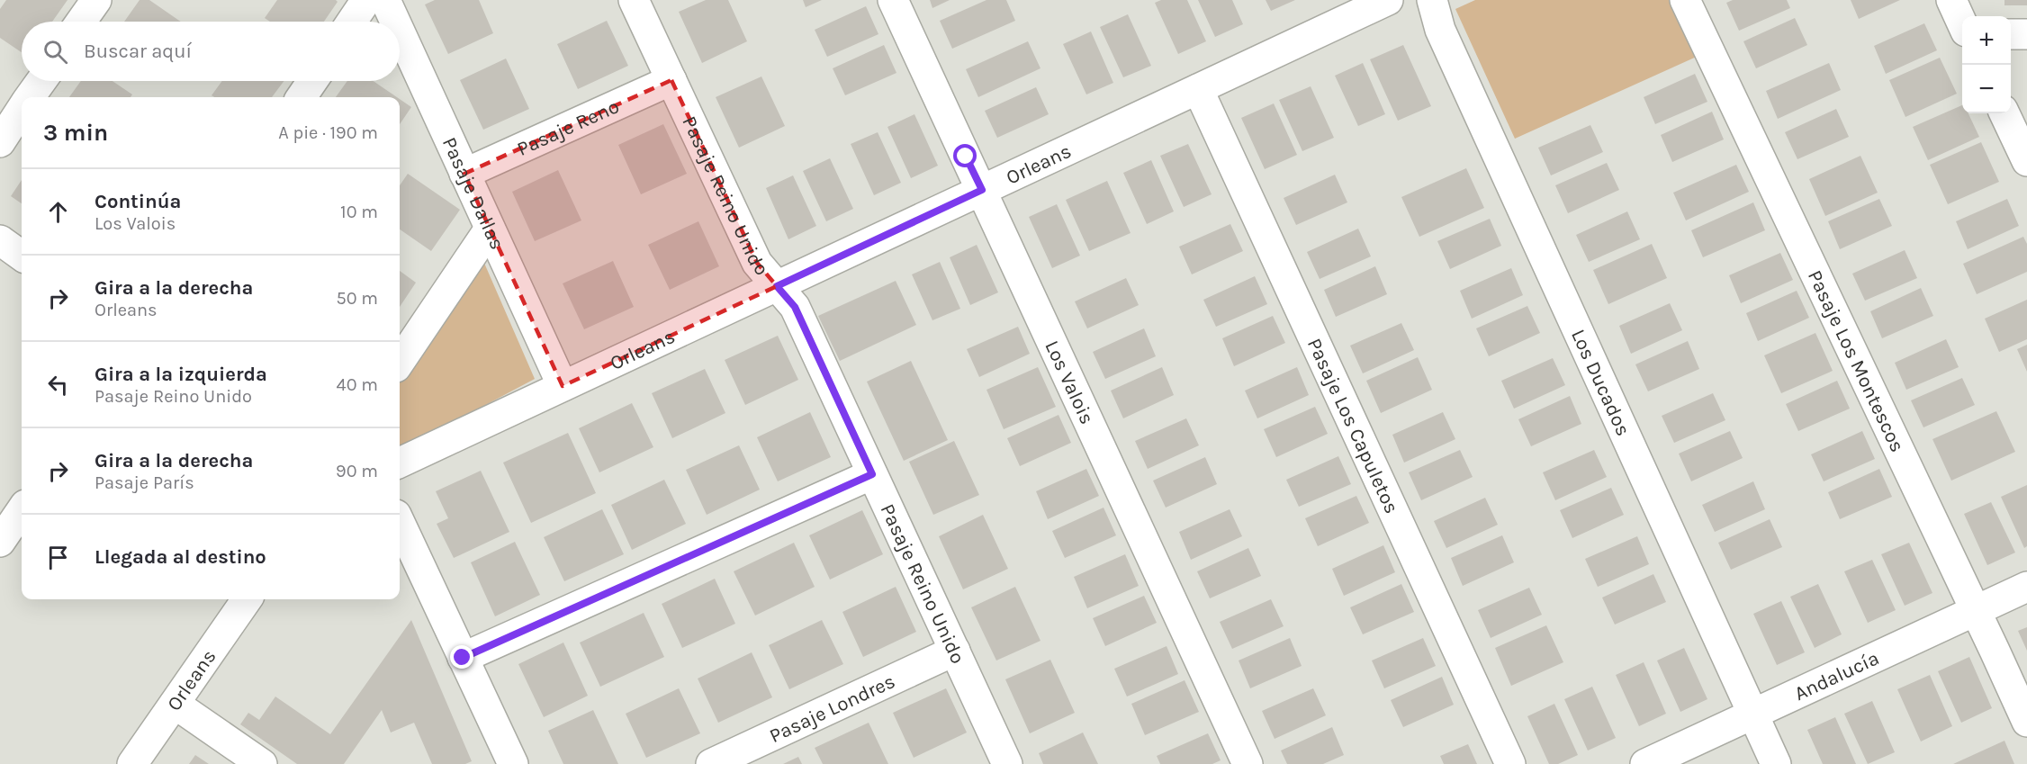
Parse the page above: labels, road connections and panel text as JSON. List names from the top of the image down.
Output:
{
  "streets": {
    "street": [
      "Pasaje Reno",
      "Orleans",
      "Pasaje Dallas",
      "Pasaje Reino Unido",
      "Pasaje Los Montescos",
      "Los Valois",
      "Los Ducados",
      "Pasaje Los Capuletos",
      "Andalucía",
      "Pasaje Londres"
    ]
  },
  "crossings": [
    ["Pasaje Reno", "Pasaje Dallas"],
    ["Pasaje Reno", "Pasaje Reino Unido"],
    ["Orleans", "Pasaje Dallas"],
    ["Orleans", "Pasaje Reino Unido"],
    ["Orleans", "Los Valois"],
    ["Orleans", "Pasaje Los Capuletos"],
    ["Pasaje Reino Unido", "Pasaje Londres"],
    ["Pasaje Los Montescos", "Andalucía"],
    ["Los Ducados", "Andalucía"]
  ],
  "page": {
    "map_buttons": ["+", "−"],
    "search": "Buscar aquí",
    "heading": ["3 min", "A pie · 190 m"],
    "list": [
      ["Continúa", "Los Valois", "10 m"],
      ["Gira a la derecha", "Orleans", "50 m"],
      ["Gira a la izquierda", "Pasaje Reino Unido", "40 m"],
      ["Gira a la derecha", "Pasaje París", "90 m"],
      "Llegada al destino"
    ]
  }
}
